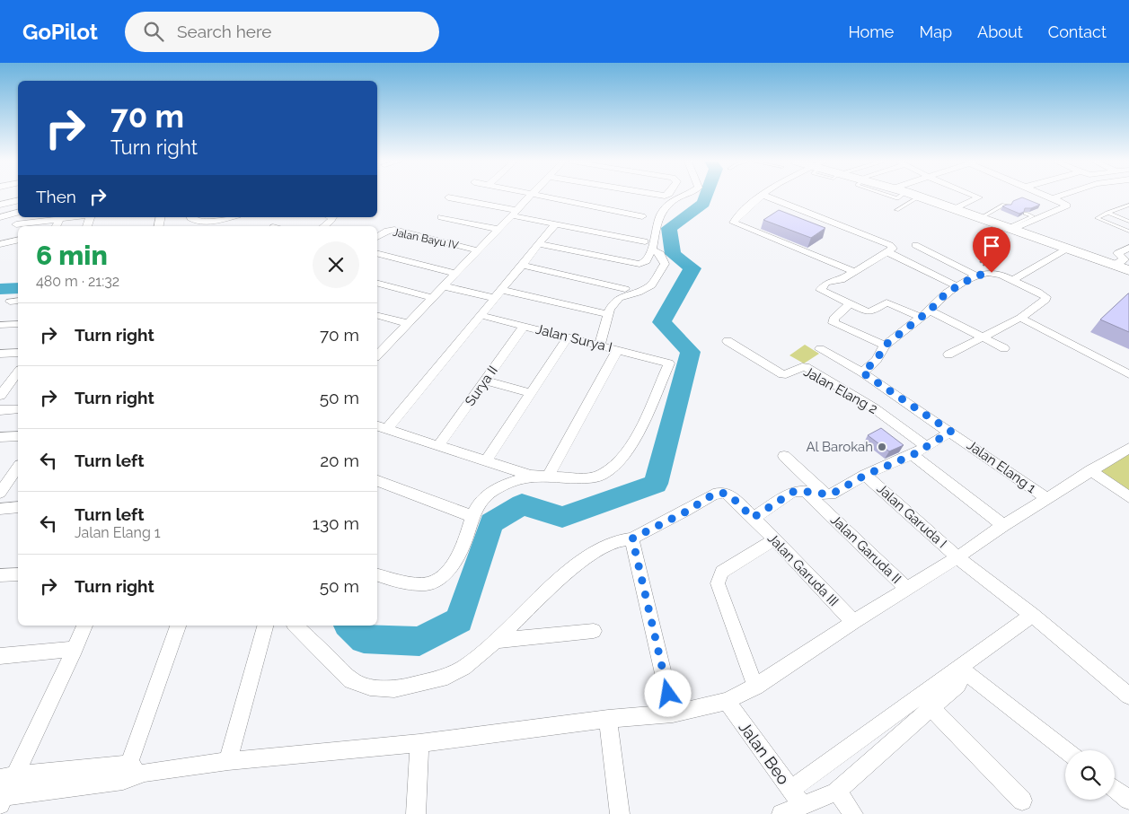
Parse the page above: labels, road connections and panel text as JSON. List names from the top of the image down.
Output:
{
  "streets": {
    "street": [
      "Jalan Bayu IV",
      "Jalan Surya I",
      "Surya II",
      "Jalan Elang 2",
      "Jalan Elang 1",
      "Jalan Garuda I",
      "Jalan Garuda II",
      "Jalan Garuda III",
      "Jalan Beo"
    ]
  },
  "crossings": [
    ["Jalan Surya I", "Surya II"]
  ],
  "places": ["Al Barokah"],
  "page": {
    "header": "GoPilot",
    "search": "Search here",
    "nav": [
      "Home",
      "Map",
      "About",
      "Contact"
    ],
    "turn": ["70 m", "Turn right"],
    "then": "Then",
    "heading": ["6 min", "480 m · 21:32"],
    "list": [
      {
        "name": "Turn right",
        "value": "70 m"
      },
      {
        "name": "Turn right",
        "value": "50 m"
      },
      {
        "name": "Turn left",
        "value": "20 m"
      },
      {
        "name": "Turn left",
        "note": "Jalan Elang 1",
        "value": "130 m"
      },
      {
        "name": "Turn right",
        "value": "50 m"
      }
    ]
  }
}
